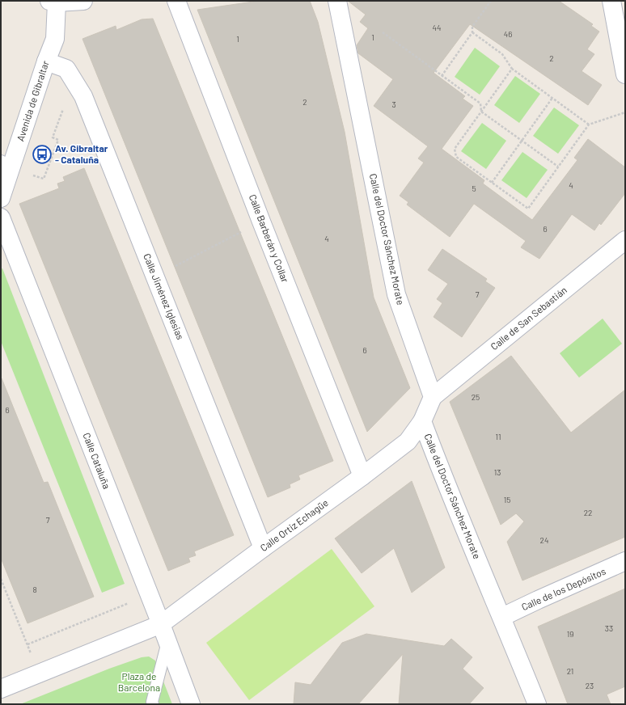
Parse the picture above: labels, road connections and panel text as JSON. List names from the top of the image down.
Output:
{
  "streets": {
    "street": [
      "Avenida de Gibraltar",
      "Calle Barberán y Collar",
      "Calle del Doctor Sánchez Morate",
      "Calle Jiménez Iglesias",
      "Calle de San Sebastián",
      "Calle Cataluña",
      "Calle Ortiz Echagüe",
      "Calle de los Depósitos"
    ]
  },
  "crossings": [
    ["Avenida de Gibraltar", "Calle Jiménez Iglesias"],
    ["Calle Barberán y Collar", "Calle Ortiz Echagüe"],
    ["Calle del Doctor Sánchez Morate", "Calle de San Sebastián"],
    ["Calle del Doctor Sánchez Morate", "Calle Ortiz Echagüe"],
    ["Calle del Doctor Sánchez Morate", "Calle de los Depósitos"],
    ["Calle Jiménez Iglesias", "Calle Ortiz Echagüe"],
    ["Calle Cataluña", "Calle Ortiz Echagüe"]
  ],
  "parks": ["Plaza de Barcelona"],
  "places": {
    "bus stop": ["Av. Gibraltar - Cataluña"]
  },
  "house_numbers": [
    "44",
    "46",
    "1",
    "1",
    "2",
    "2",
    "3",
    "4",
    "5",
    "6",
    "4",
    "7",
    "6",
    "25",
    "6",
    "11",
    "13",
    "15",
    "22",
    "7",
    "24",
    "8",
    "33",
    "19",
    "21",
    "23"
  ]
}
